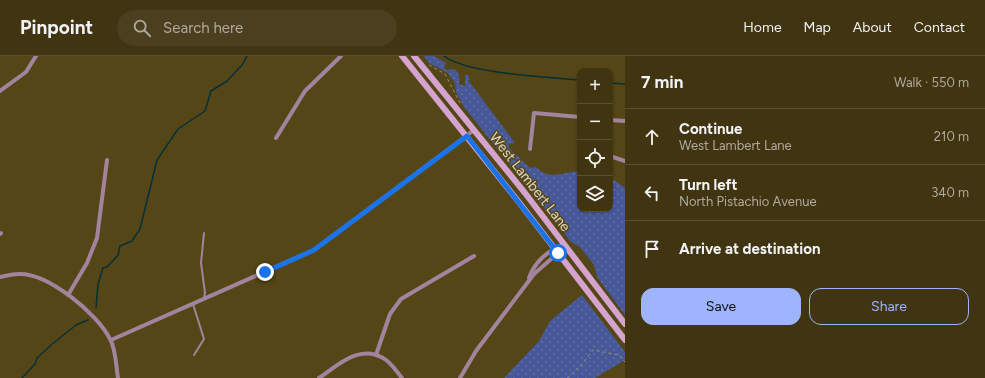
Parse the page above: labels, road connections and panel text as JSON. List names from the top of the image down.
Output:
{
  "streets": {
    "main road": ["West Lambert Lane"]
  },
  "page": {
    "header": "Pinpoint",
    "search": "Search here",
    "nav": [
      "Home",
      "Map",
      "About",
      "Contact"
    ],
    "heading": ["7 min", "Walk · 550 m"],
    "map_buttons": ["+", "−"],
    "list": [
      ["Continue", "West Lambert Lane", "210 m"],
      ["Turn left", "North Pistachio Avenue", "340 m"],
      "Arrive at destination"
    ],
    "buttons": ["Save", "Share"]
  }
}
